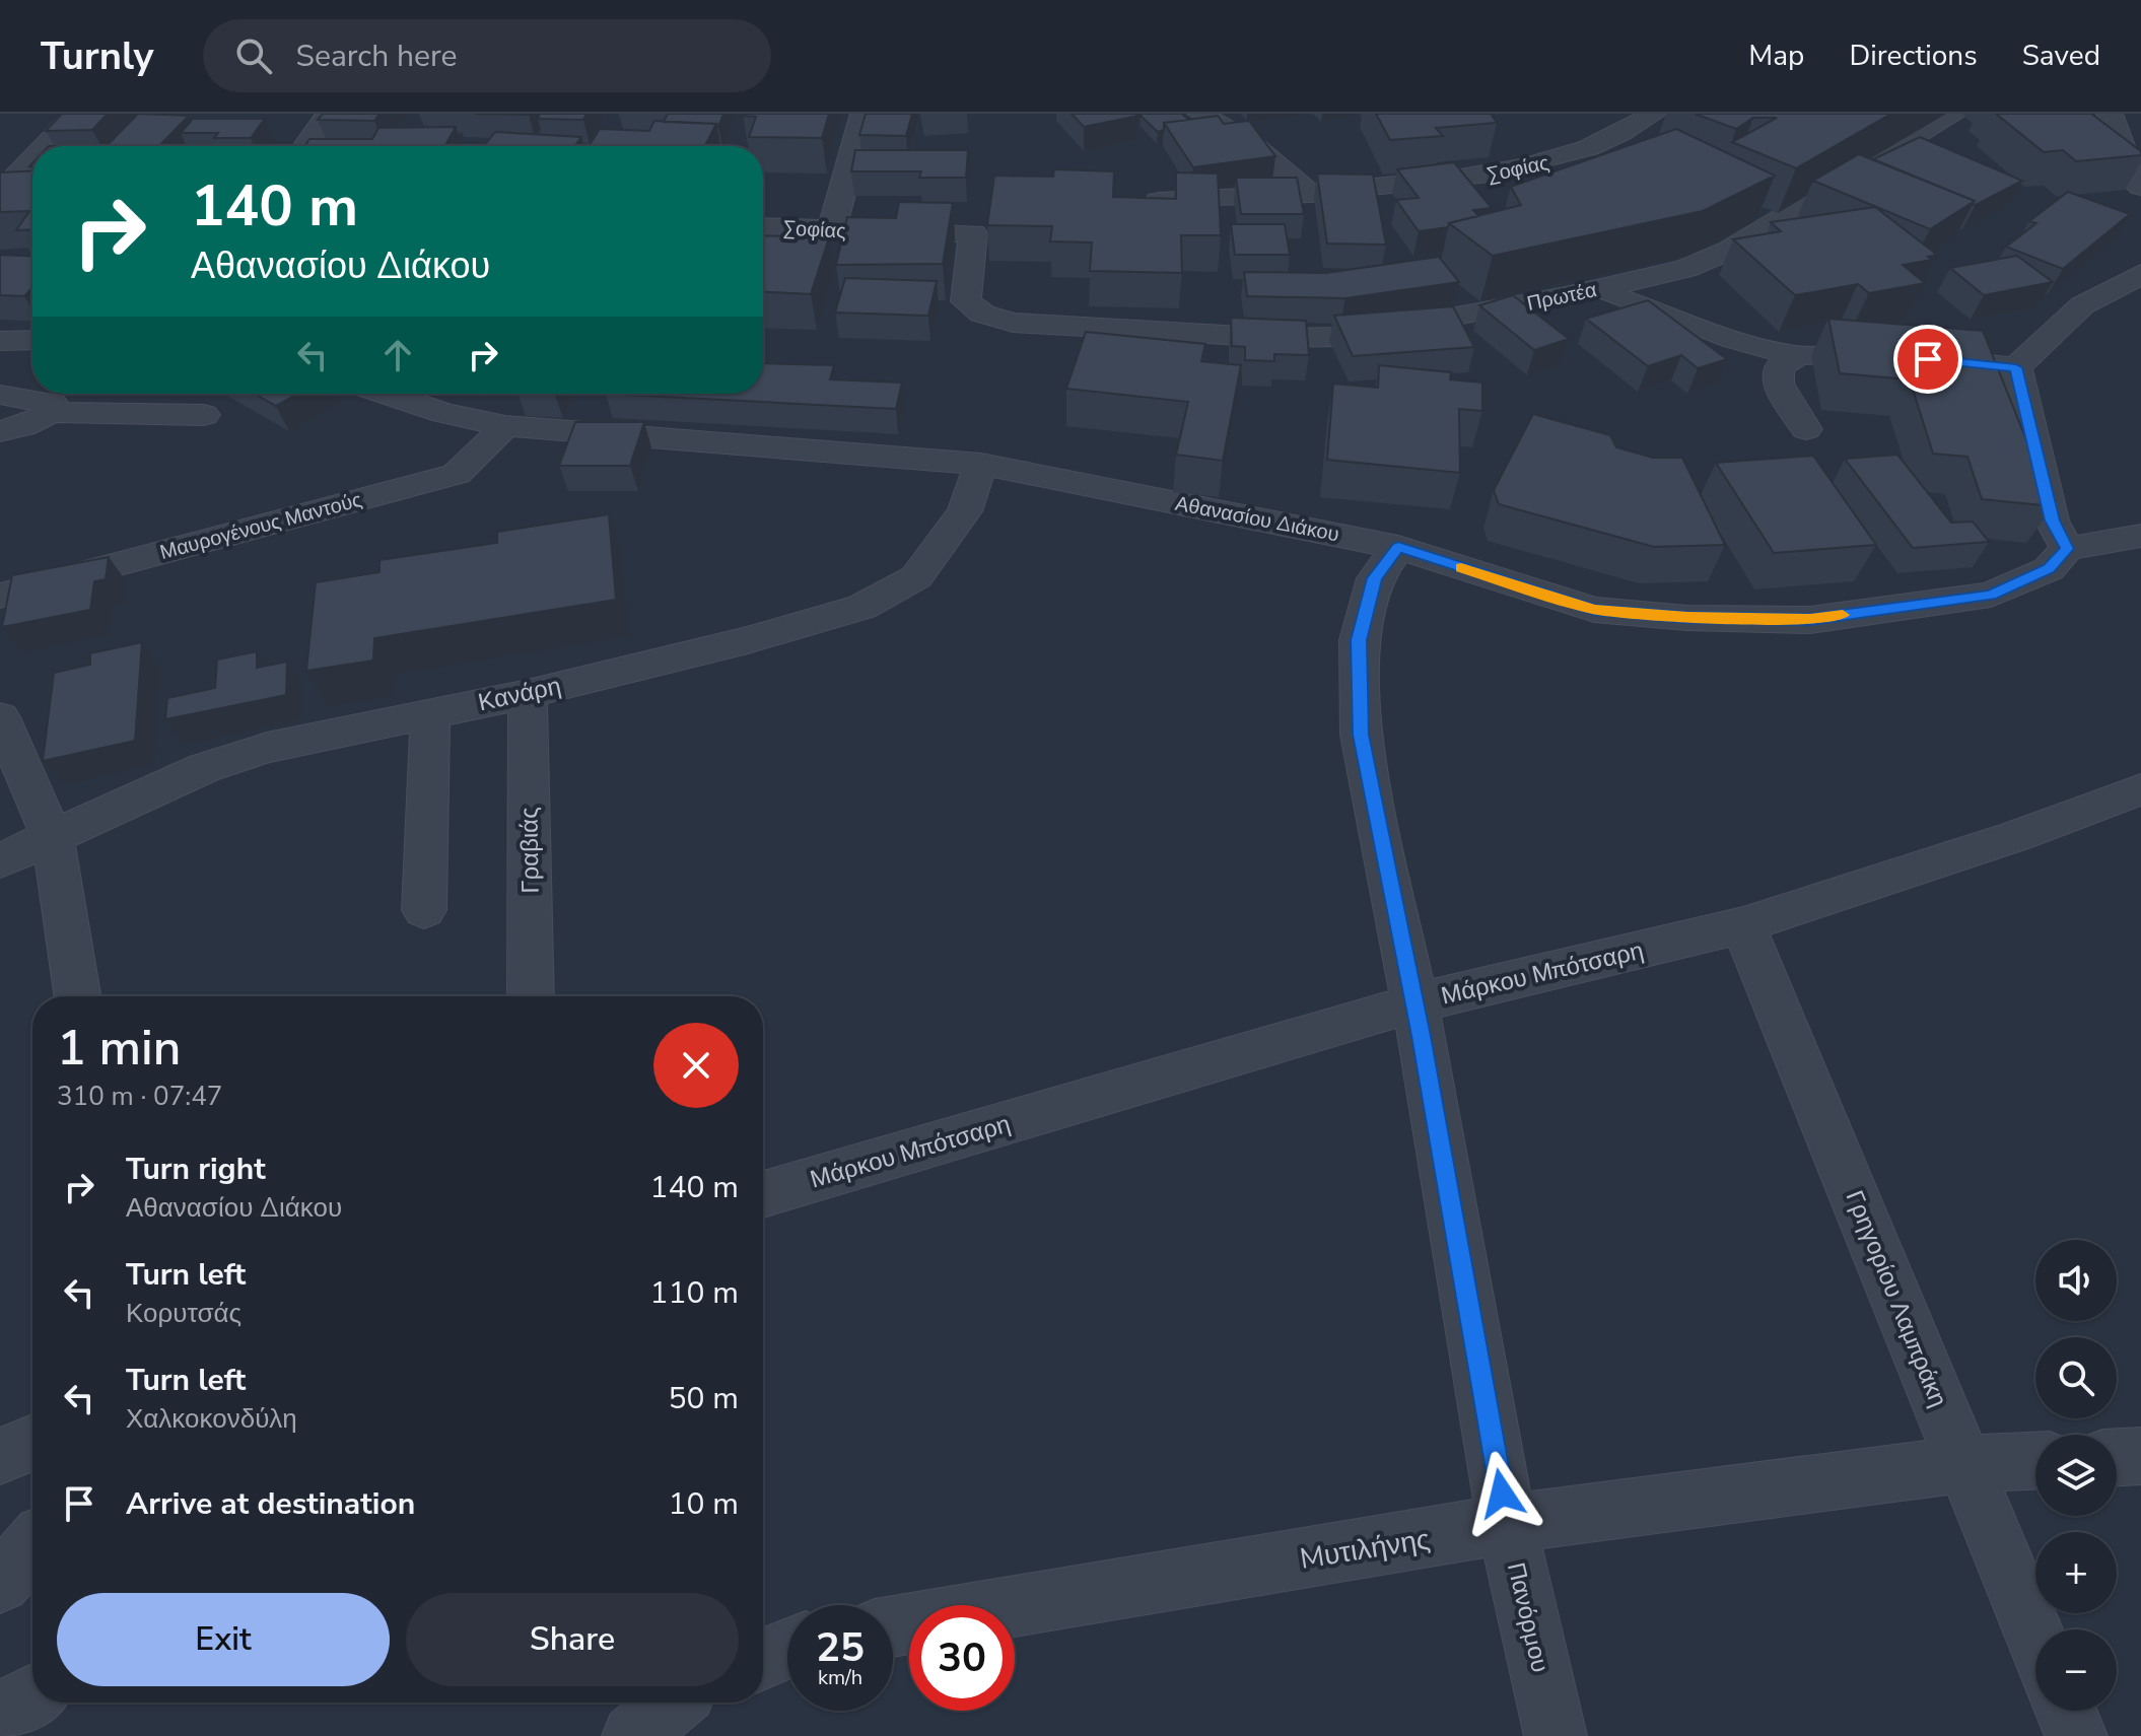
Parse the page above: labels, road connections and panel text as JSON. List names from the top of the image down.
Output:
{
  "streets": {
    "street": [
      "Σοφίας",
      "Πρωτέα",
      "Αθανασίου Διάκου",
      "Μαυρογένους Μαντούς",
      "Κανάρη",
      "Γραβιάς",
      "Μάρκου Μπότσαρη",
      "Γρηγορίου Λαμπράκη",
      "Mυτιλήνης",
      "Πανόρμου"
    ]
  },
  "crossings": [
    ["Σοφίας", "Πρωτέα"],
    ["Αθανασίου Διάκου", "Μαυρογένους Μαντούς"],
    ["Αθανασίου Διάκου", "Κανάρη"],
    ["Αθανασίου Διάκου", "Πανόρμου"],
    ["Κανάρη", "Γραβιάς"],
    ["Μάρκου Μπότσαρη", "Γρηγορίου Λαμπράκη"],
    ["Μάρκου Μπότσαρη", "Πανόρμου"],
    ["Γρηγορίου Λαμπράκη", "Mυτιλήνης"],
    ["Mυτιλήνης", "Πανόρμου"]
  ],
  "page": {
    "header": "Turnly",
    "search": "Search here",
    "nav": ["Map", "Directions", "Saved"],
    "turn": ["140 m", "Αθανασίου Διάκου"],
    "heading": ["1 min", "310 m · 07:47"],
    "list": [
      {
        "name": "Turn right",
        "note": "Αθανασίου Διάκου",
        "value": "140 m"
      },
      {
        "name": "Turn left",
        "note": "Κορυτσάς",
        "value": "110 m"
      },
      {
        "name": "Turn left",
        "note": "Χαλκοκονδύλη",
        "value": "50 m"
      },
      {
        "name": "Arrive at destination",
        "value": "10 m"
      }
    ],
    "map_buttons": ["+", "−"],
    "buttons": ["Exit", "Share"],
    "speed": "25 km/h",
    "limit": "30"
  }
}
